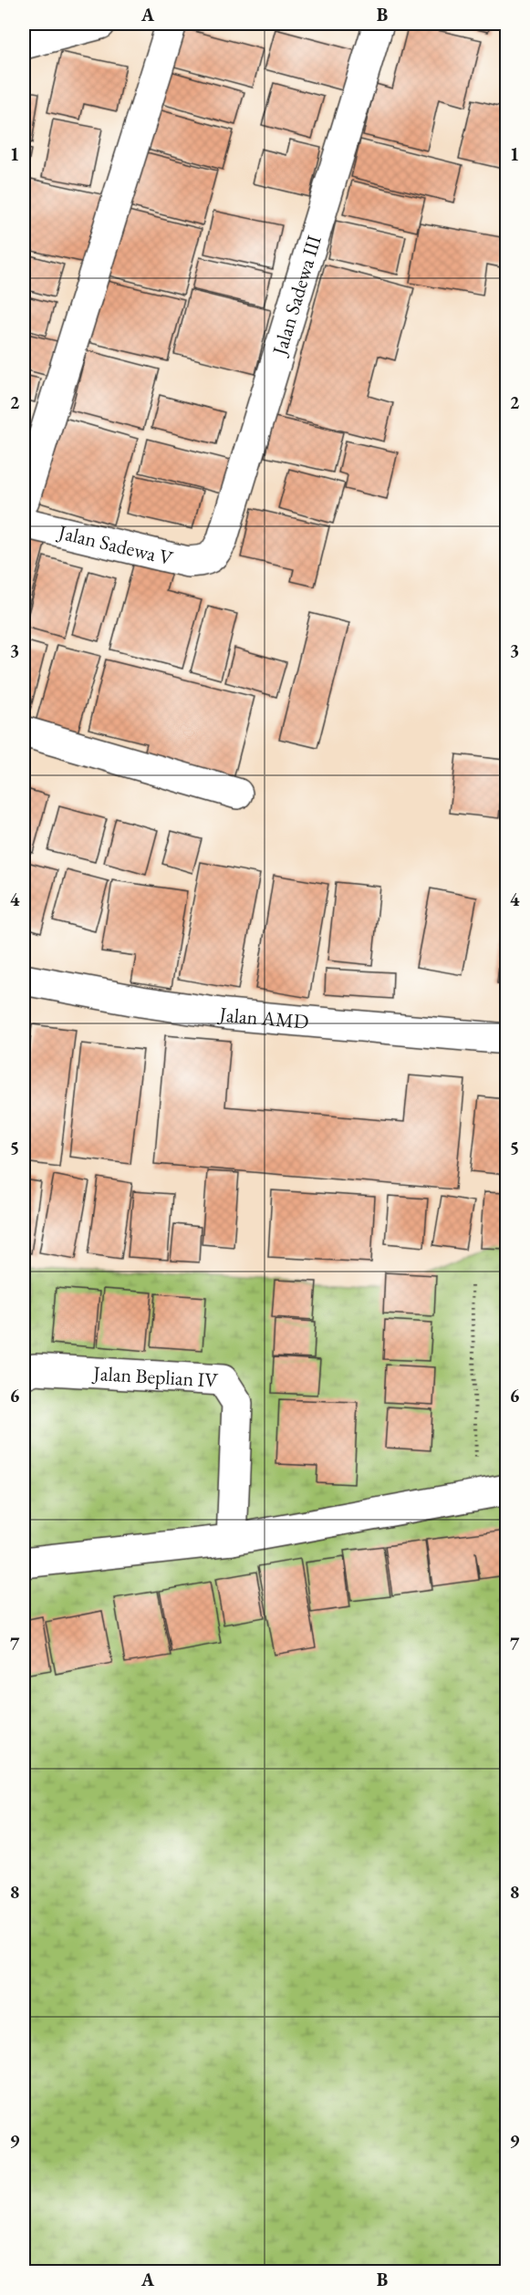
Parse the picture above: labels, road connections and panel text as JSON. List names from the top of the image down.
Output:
{
  "streets": {
    "street": [
      "Jalan Sadewa III",
      "Jalan Sadewa V",
      "Jalan AMD",
      "Jalan Beplian IV"
    ]
  },
  "crossings": [
    ["Jalan Sadewa III", "Jalan Sadewa V"]
  ],
  "grid": {
    "columns": ["A", "B"],
    "rows": [
      "1",
      "2",
      "3",
      "4",
      "5",
      "6",
      "7",
      "8",
      "9"
    ]
  }
}
